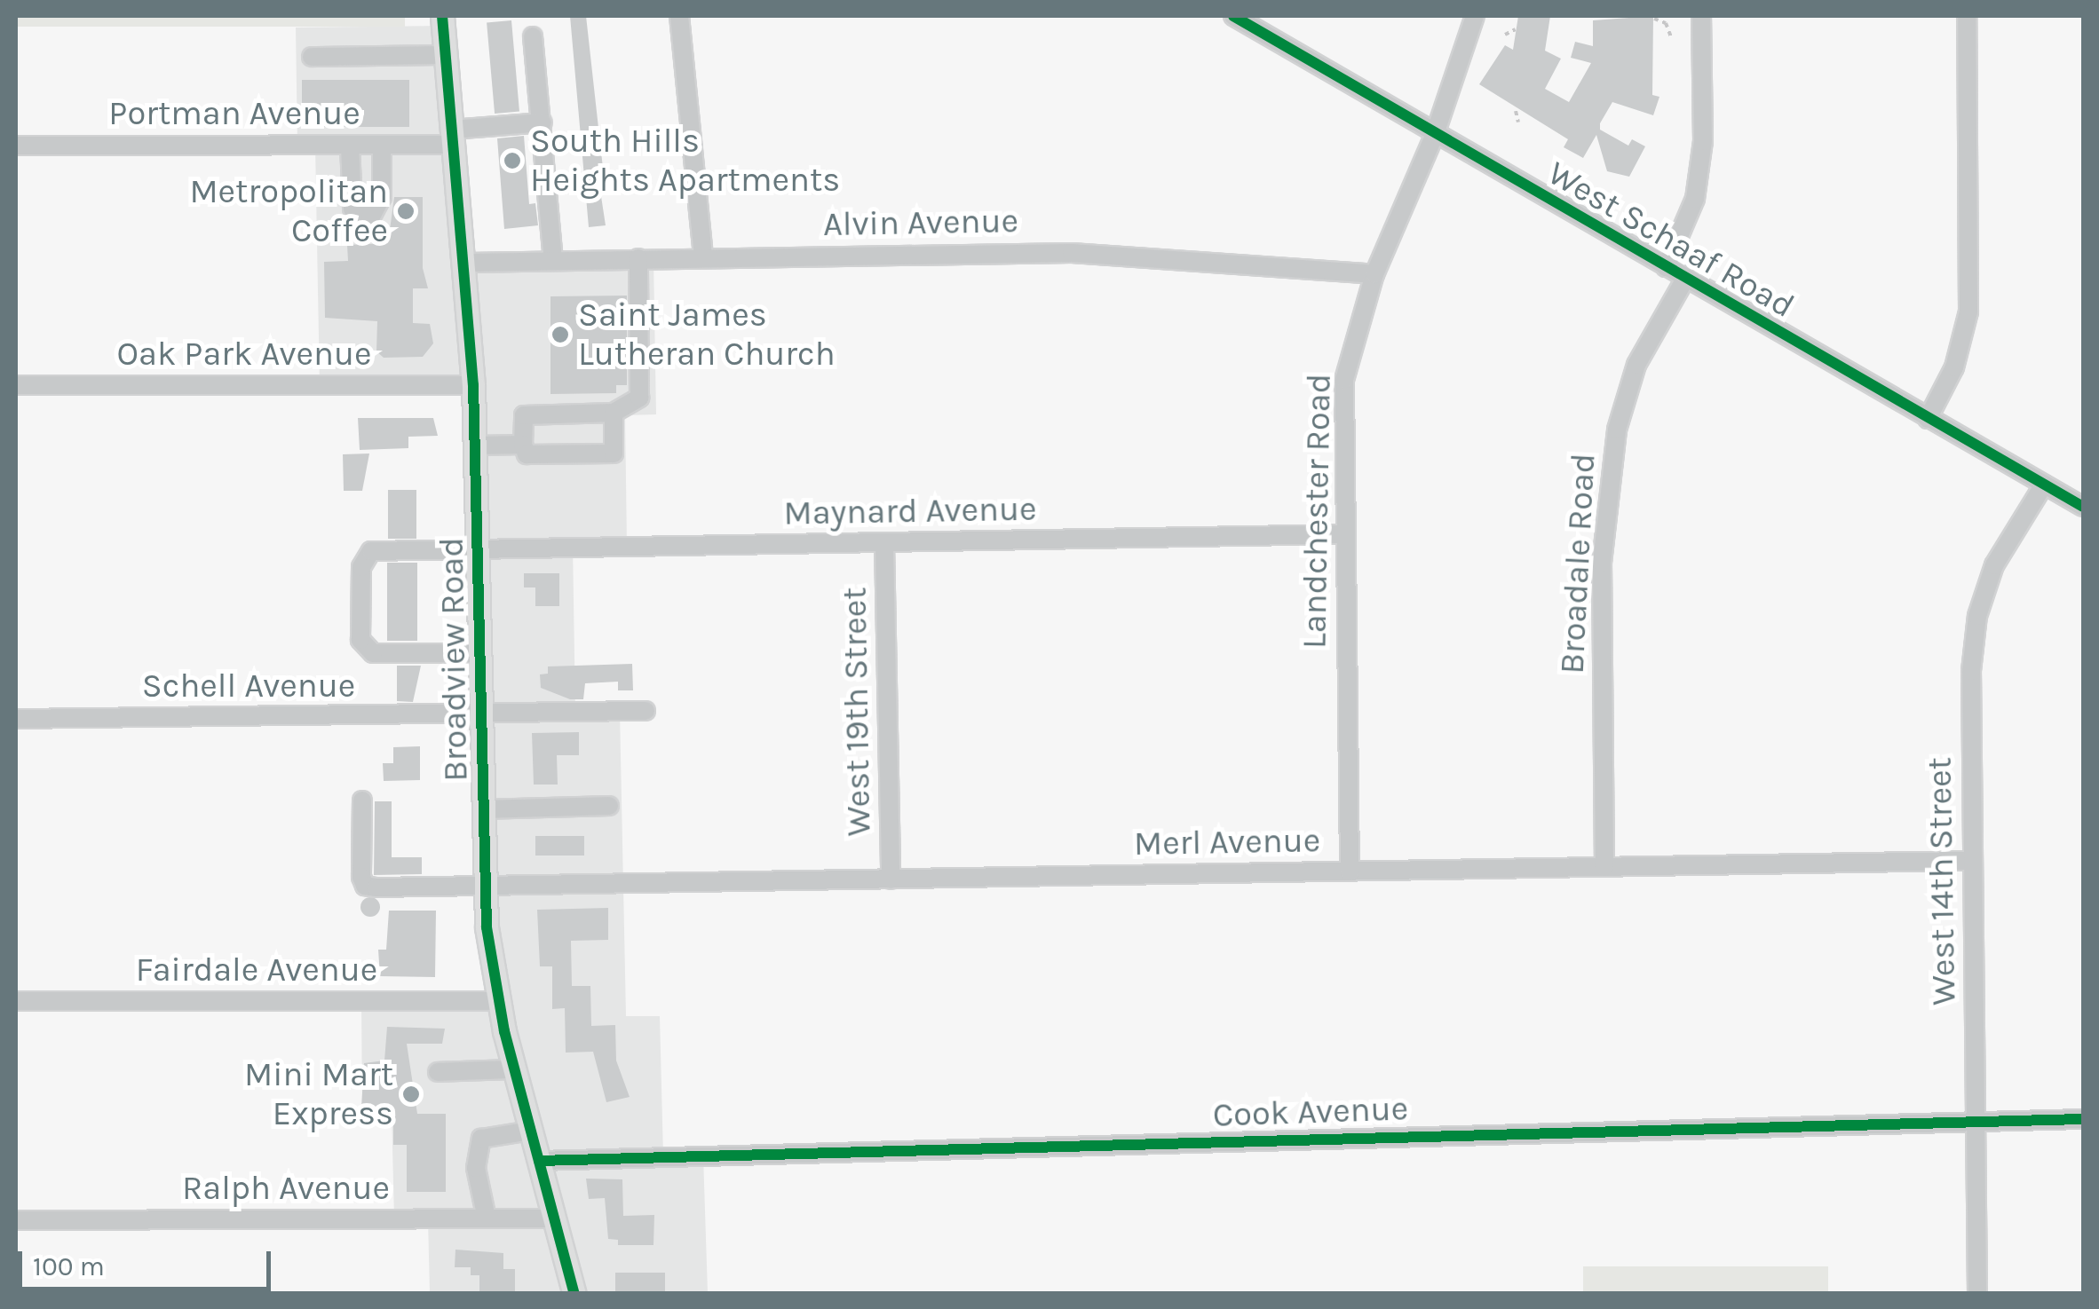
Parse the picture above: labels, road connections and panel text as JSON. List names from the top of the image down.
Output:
{
  "streets": {
    "main road": ["Broadview Road"],
    "street": [
      "Portman Avenue",
      "Alvin Avenue",
      "West Schaaf Road",
      "Oak Park Avenue",
      "Maynard Avenue",
      "Landchester Road",
      "Broadale Road",
      "Schell Avenue",
      "West 19th Street",
      "Merl Avenue",
      "West 14th Street",
      "Fairdale Avenue",
      "Cook Avenue",
      "Ralph Avenue"
    ]
  },
  "crossings": [
    ["Portman Avenue", "Broadview Road"],
    ["Alvin Avenue", "Landchester Road"],
    ["Alvin Avenue", "Broadview Road"],
    ["West Schaaf Road", "Landchester Road"],
    ["West Schaaf Road", "Broadale Road"],
    ["West Schaaf Road", "West 14th Street"],
    ["Oak Park Avenue", "Broadview Road"],
    ["Maynard Avenue", "Landchester Road"],
    ["Maynard Avenue", "Broadview Road"],
    ["Maynard Avenue", "West 19th Street"],
    ["Landchester Road", "Merl Avenue"],
    ["Broadale Road", "Merl Avenue"],
    ["Broadview Road", "Schell Avenue"],
    ["Broadview Road", "Merl Avenue"],
    ["Broadview Road", "Fairdale Avenue"],
    ["Broadview Road", "Cook Avenue"],
    ["Broadview Road", "Ralph Avenue"],
    ["West 19th Street", "Merl Avenue"],
    ["Merl Avenue", "West 14th Street"],
    ["West 14th Street", "Cook Avenue"]
  ],
  "places": [
    "South Hills Heights Apartments",
    "Metropolitan Coffee",
    "Saint James Lutheran Church",
    "Mini Mart Express"
  ],
  "scale_bar": "100 m"
}
